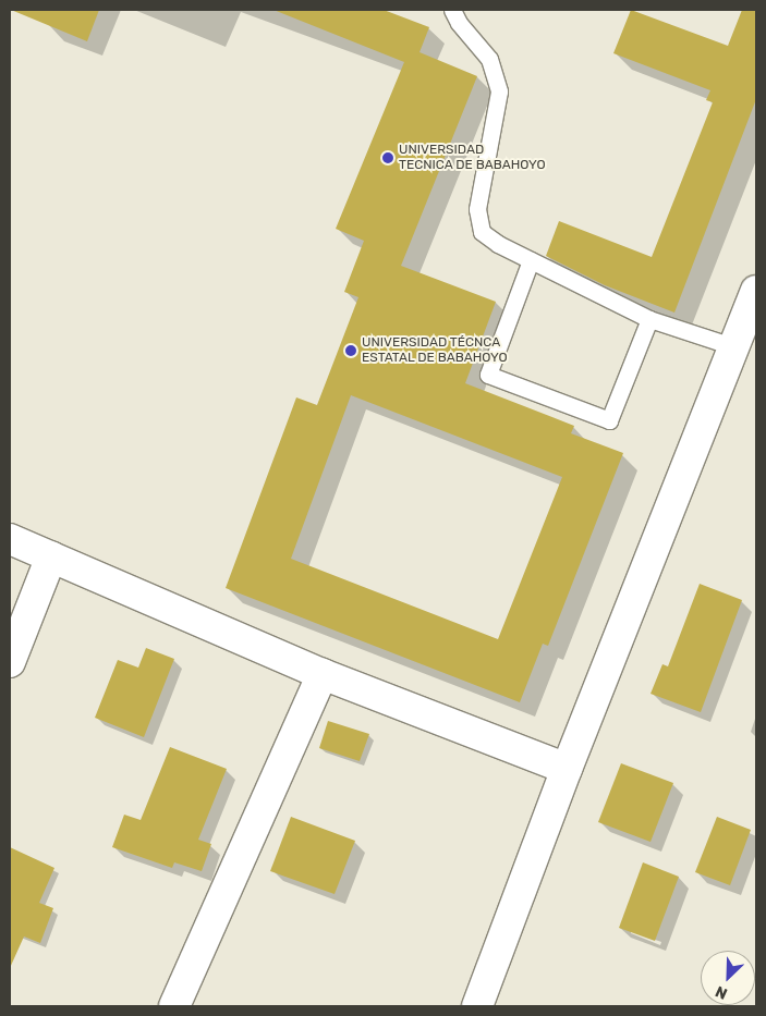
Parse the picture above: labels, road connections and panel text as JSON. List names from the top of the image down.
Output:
{
  "places": ["UNIVERSIDAD TECNICA DE BABAHOYO", "UNIVERSIDAD TÉCNCA ESTATAL DE BABAHOYO"],
  "north": "bottom left"
}
